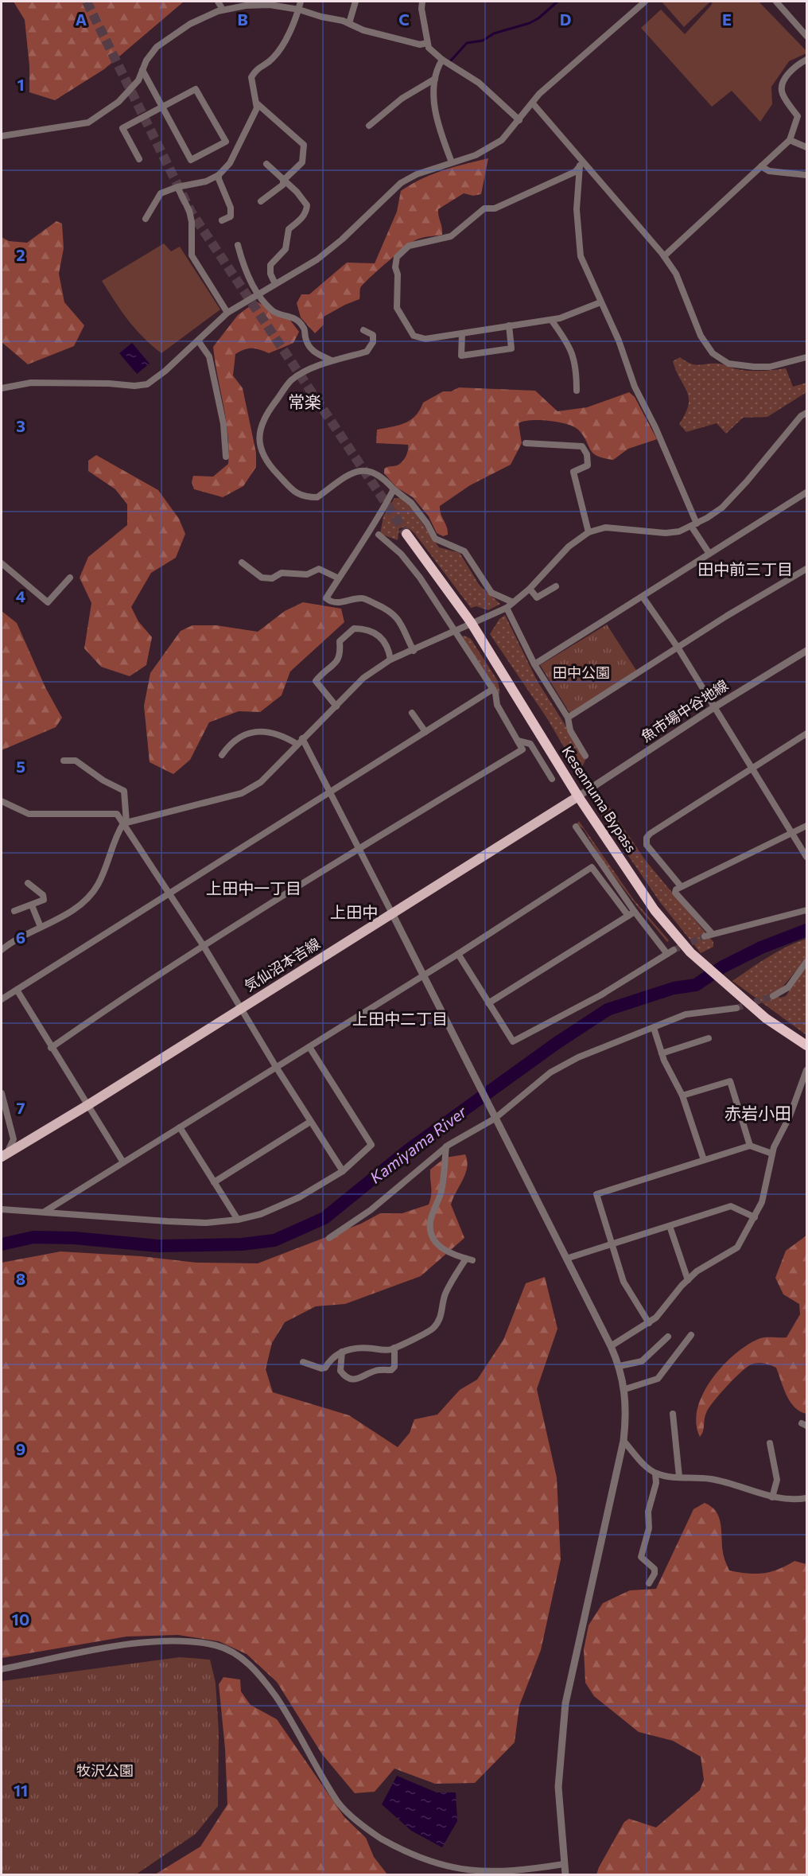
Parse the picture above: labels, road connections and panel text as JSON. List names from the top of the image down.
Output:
{
  "streets": {
    "highway": ["Kesennuma Bypass"],
    "main road": ["気仙沼本吉線"],
    "street": ["魚市場中谷地線"]
  },
  "crossings": [
    ["魚市場中谷地線", "Kesennuma Bypass"],
    ["魚市場中谷地線", "気仙沼本吉線"],
    ["Kesennuma Bypass", "気仙沼本吉線"]
  ],
  "districts": [
    "常楽",
    "田中前三丁目",
    "上田中一丁目",
    "上田中",
    "上田中二丁目",
    "赤岩小田"
  ],
  "water": ["Kamiyama River"],
  "parks": ["田中公園", "牧沢公園"],
  "grid": {
    "columns": [
      "A",
      "B",
      "C",
      "D",
      "E"
    ],
    "rows": [
      "1",
      "2",
      "3",
      "4",
      "5",
      "6",
      "7",
      "8",
      "9",
      "10",
      "11"
    ]
  }
}
